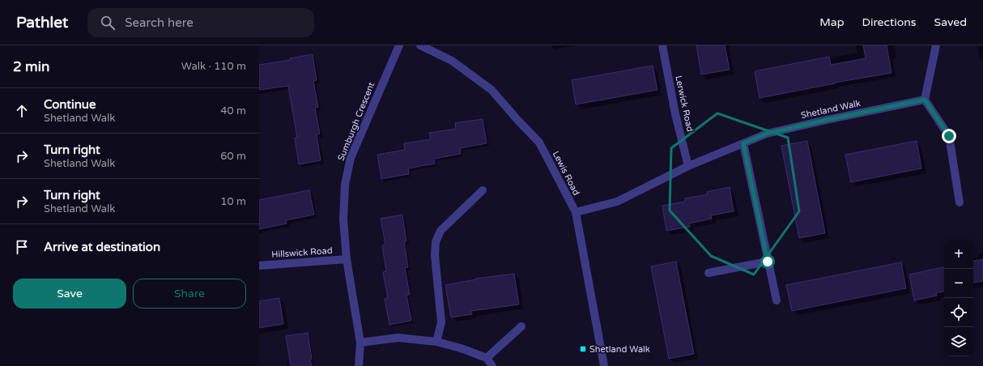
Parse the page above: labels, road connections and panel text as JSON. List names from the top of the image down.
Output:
{
  "streets": {
    "street": [
      "Lerwick Road",
      "Shetland Walk",
      "Sumburgh Crescent",
      "Lewis Road",
      "Hillswick Road"
    ]
  },
  "crossings": [
    ["Lerwick Road", "Shetland Walk"],
    ["Shetland Walk", "Lewis Road"],
    ["Sumburgh Crescent", "Hillswick Road"]
  ],
  "places": {
    "transit": ["Shetland Walk"]
  },
  "page": {
    "header": "Pathlet",
    "search": "Search here",
    "nav": ["Map", "Directions", "Saved"],
    "heading": ["2 min", "Walk · 110 m"],
    "list": [
      ["Continue", "Shetland Walk", "40 m"],
      ["Turn right", "Shetland Walk", "60 m"],
      ["Turn right", "Shetland Walk", "10 m"],
      "Arrive at destination"
    ],
    "map_buttons": ["+", "−"],
    "buttons": ["Save", "Share"]
  }
}
